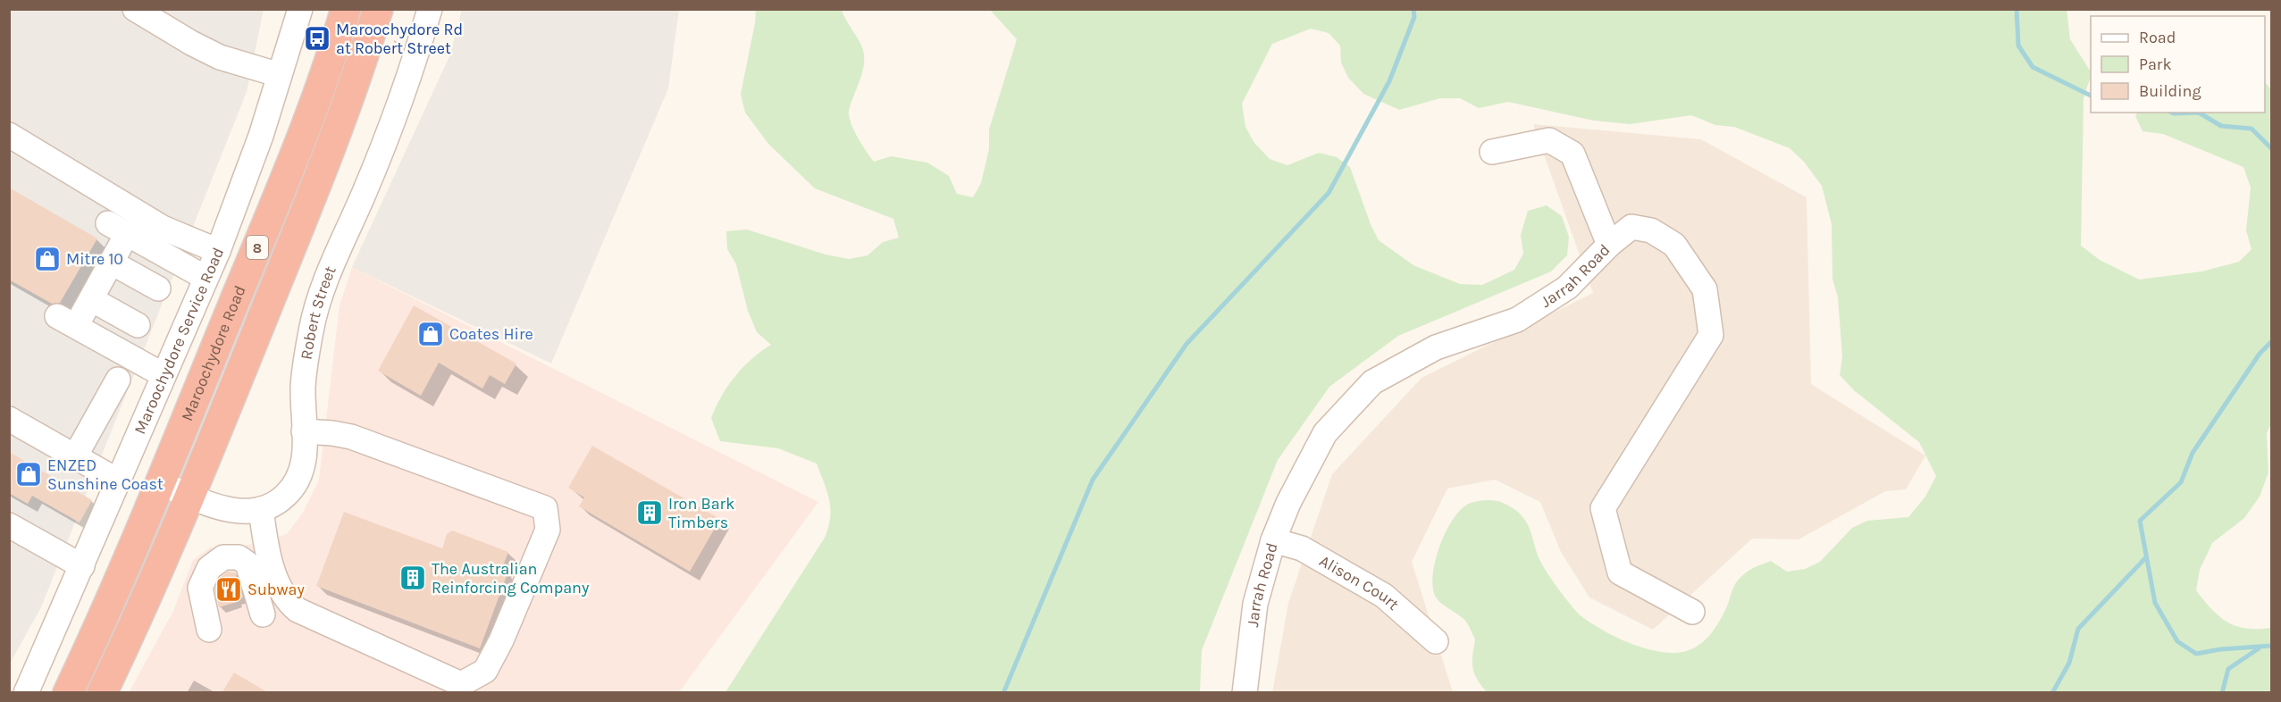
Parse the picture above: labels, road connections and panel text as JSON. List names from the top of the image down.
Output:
{
  "streets": {
    "highway": ["8", "Maroochydore Road"],
    "street": [
      "Jarrah Road",
      "Robert Street",
      "Maroochydore Service Road",
      "Alison Court"
    ]
  },
  "crossings": [
    ["Jarrah Road", "Alison Court"],
    ["Robert Street", "Maroochydore Road"]
  ],
  "places": {
    "bus stop": ["Maroochydore Rd at Robert Street"],
    "shop": ["Mitre 10", "Coates Hire", "ENZED Sunshine Coast"],
    "building": ["Iron Bark Timbers", "The Australian Reinforcing Company"],
    "restaurant": ["Subway"]
  },
  "legend": ["Road", "Park", "Building"]
}
